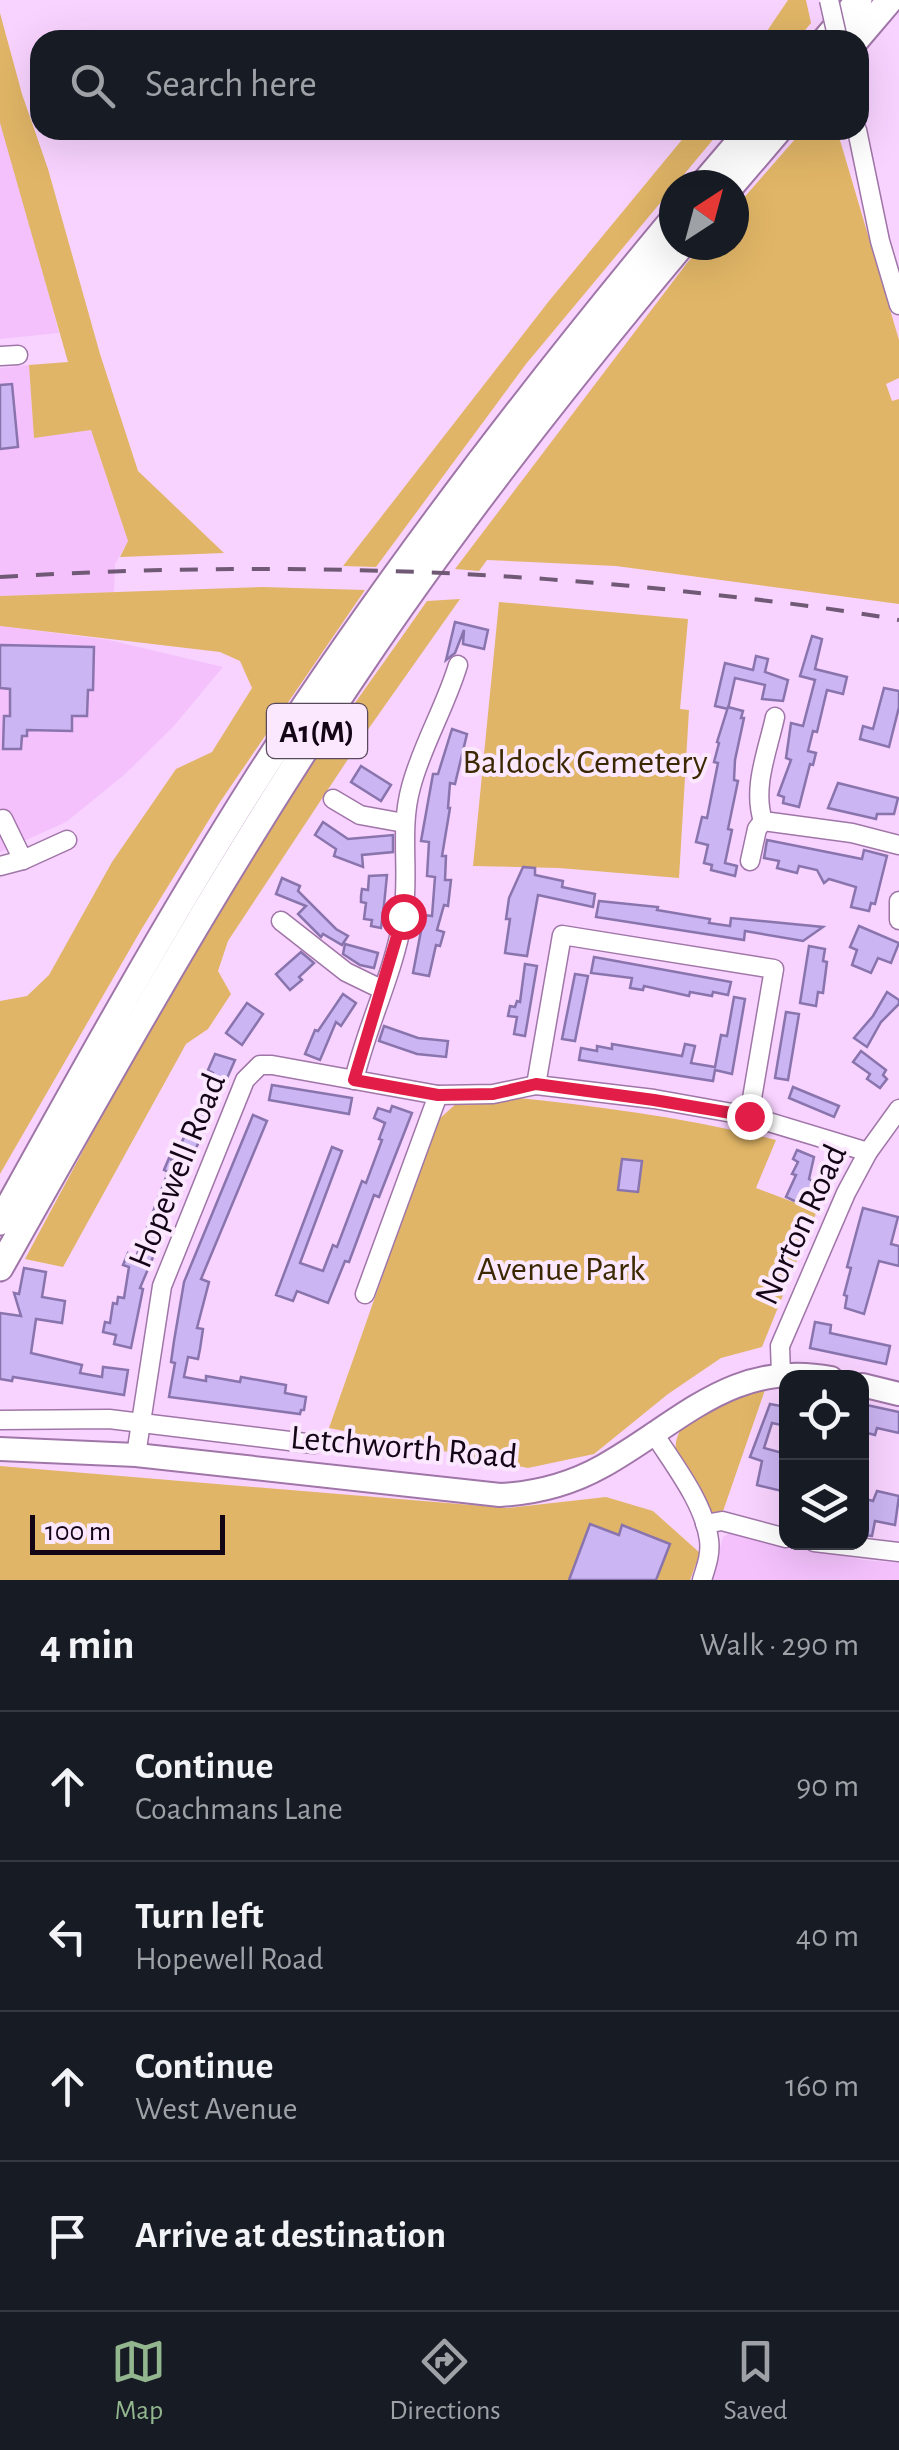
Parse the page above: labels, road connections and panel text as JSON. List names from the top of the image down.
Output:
{
  "streets": {
    "highway": ["A1(M)"],
    "main road": ["Letchworth Road"],
    "street": ["Hopewell Road", "Norton Road"]
  },
  "crossings": [
    ["Hopewell Road", "Norton Road"],
    ["Hopewell Road", "Letchworth Road"]
  ],
  "parks": ["Baldock Cemetery", "Avenue Park"],
  "scale_bar": "100 m",
  "north": "top right",
  "page": {
    "search": "Search here",
    "scale": "100 m",
    "heading": ["4 min", "Walk · 290 m"],
    "list": [
      ["Continue", "Coachmans Lane", "90 m"],
      ["Turn left", "Hopewell Road", "40 m"],
      ["Continue", "West Avenue", "160 m"],
      "Arrive at destination"
    ],
    "nav": ["Map", "Directions", "Saved"]
  }
}
